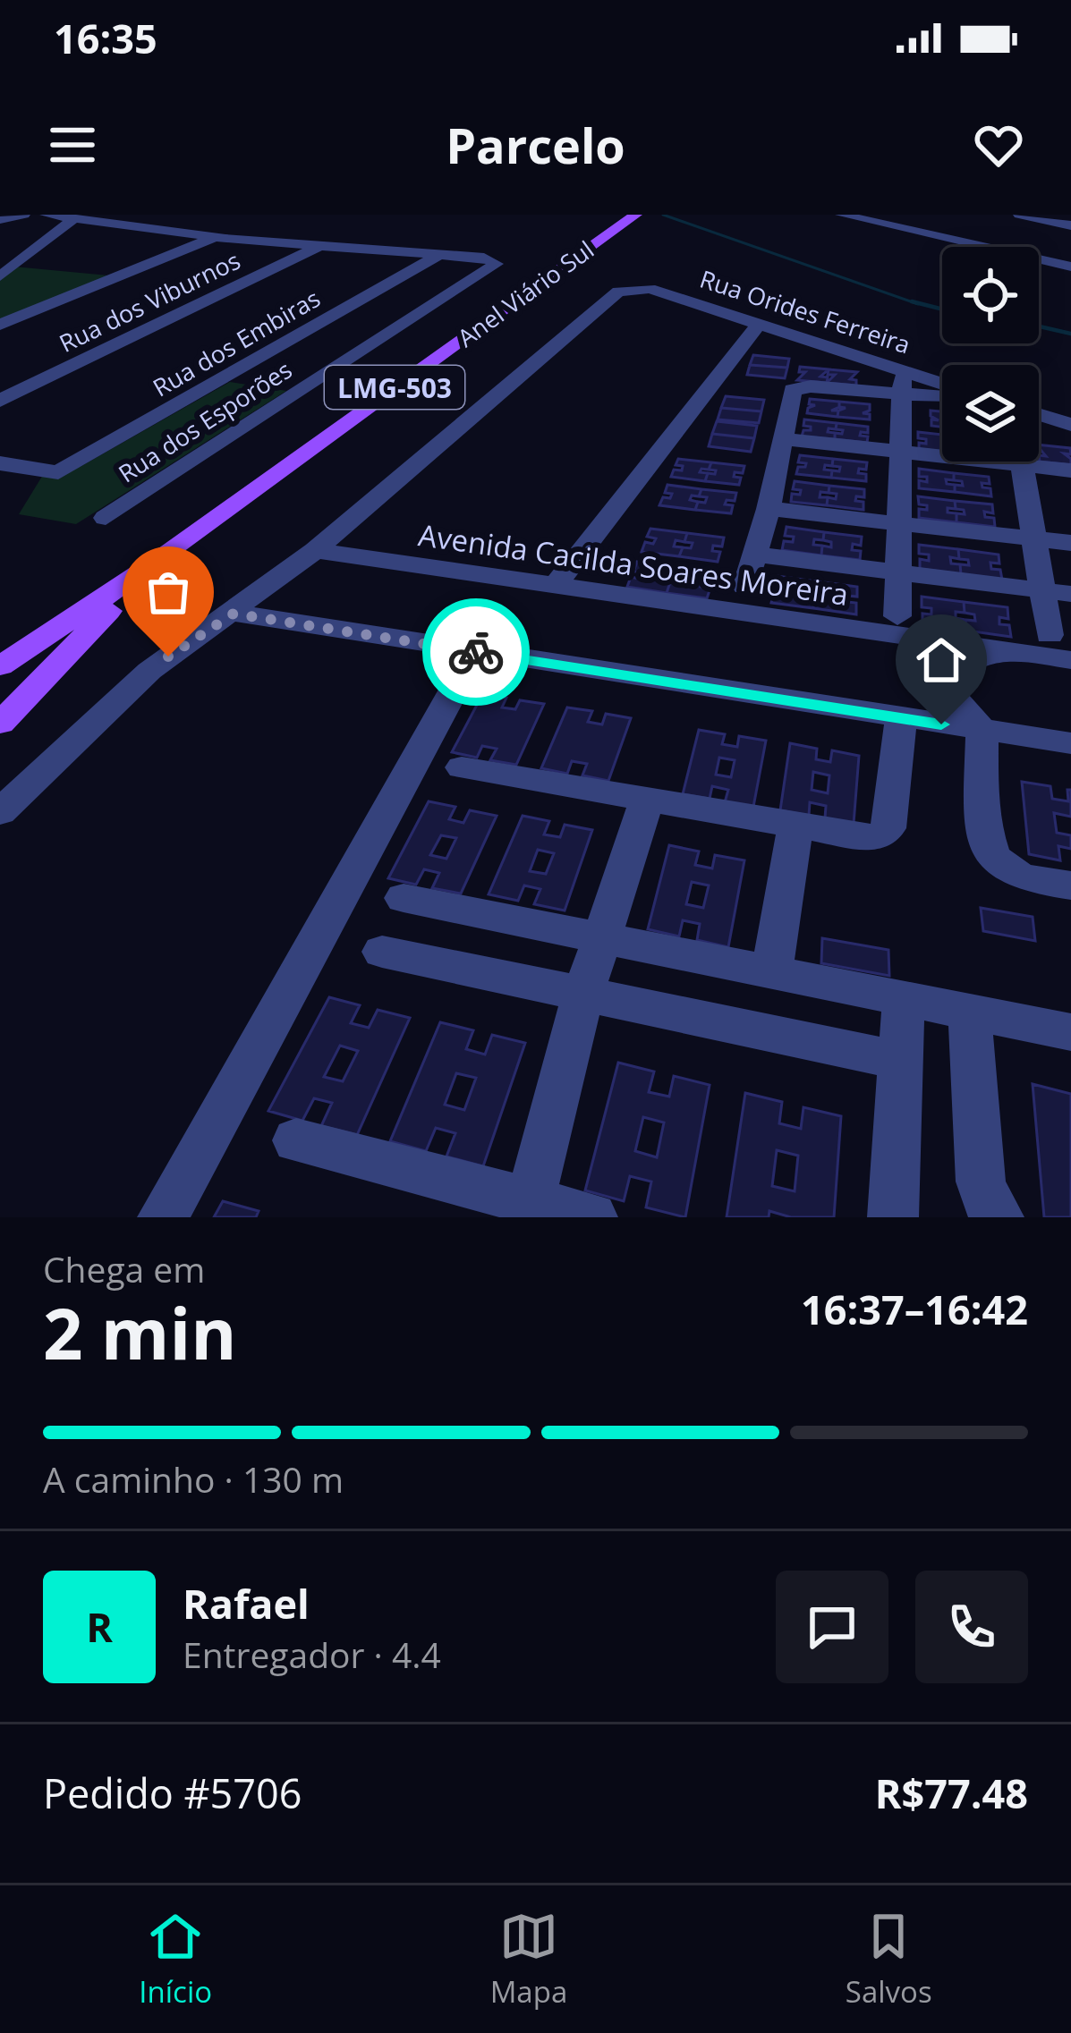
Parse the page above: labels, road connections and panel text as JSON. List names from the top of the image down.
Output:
{
  "streets": {
    "main road": ["Anel Viário Sul", "LMG-503"],
    "street": [
      "Rua dos Viburnos",
      "Rua Orides Ferreira",
      "Rua dos Embiras",
      "Rua dos Esporões",
      "Avenida Cacilda Soares Moreira"
    ]
  },
  "crossings": [
    ["Rua Orides Ferreira", "Avenida Cacilda Soares Moreira"],
    ["Rua dos Embiras", "Rua dos Esporões"]
  ],
  "page": {
    "status": "16:35",
    "header": "Parcelo",
    "heading": ["2 min", "Chega em", "16:37–16:42"],
    "panel": [
      "Rafael",
      "Entregador · 4.4",
      "Pedido #5706",
      "R$77.48"
    ],
    "bar": "A caminho · 130 m",
    "round": "R",
    "tabs": ["Início", "Mapa", "Salvos"]
  }
}
